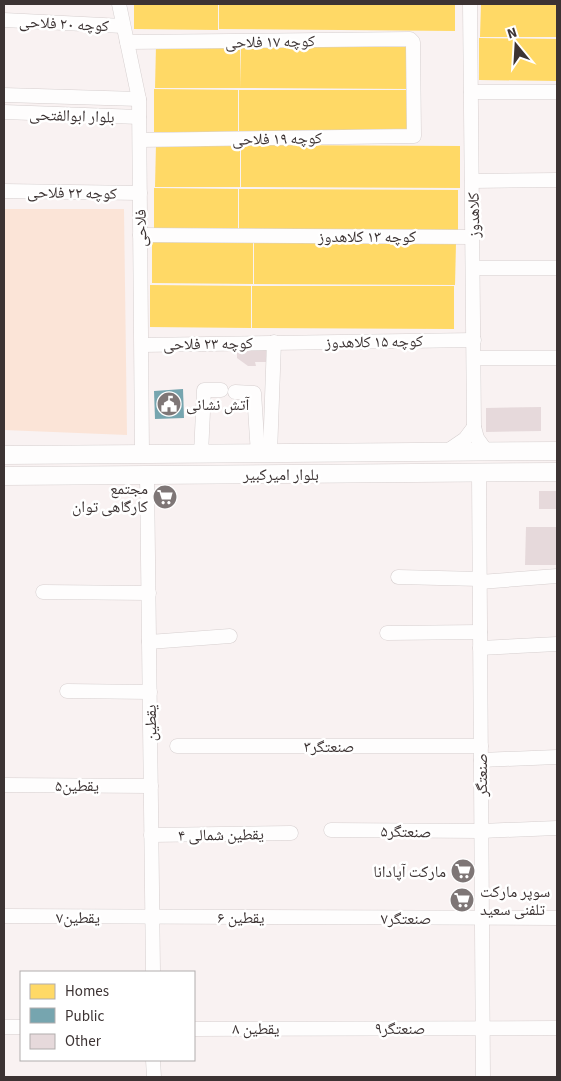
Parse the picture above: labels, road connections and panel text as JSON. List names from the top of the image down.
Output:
{
  "streets": {
    "main road": ["بلوار امیرکبیر"],
    "street": [
      "کوچه ۲۰ فلاحی",
      "کوچه ۱۷ فلاحی",
      "بلوار ابوالفتحی",
      "کوچه ۱۹ فلاحی",
      "کوچه ۲۲ فلاحی",
      "کلاهدوز",
      "فلاحی",
      "کوچه ۱۳ کلاهدوز",
      "کوچه ۱۵ کلاهدوز",
      "کوچه ۲۳ فلاحی",
      "یقطین",
      "صنعتگر۳",
      "صنعتگر",
      "یقطین۵",
      "صنعتگر۵",
      "یقطین شمالی ۴",
      "یقطین۷",
      "یقطین ۶",
      "صنعتگر۷",
      "یقطین ۸",
      "صنعتگر۹"
    ]
  },
  "crossings": [
    ["کوچه ۲۰ فلاحی", "فلاحی"],
    ["کوچه ۱۷ فلاحی", "کوچه ۱۹ فلاحی"],
    ["کوچه ۱۷ فلاحی", "فلاحی"],
    ["بلوار ابوالفتحی", "فلاحی"],
    ["کوچه ۱۹ فلاحی", "فلاحی"],
    ["کوچه ۲۲ فلاحی", "فلاحی"],
    ["کلاهدوز", "کوچه ۱۳ کلاهدوز"],
    ["کلاهدوز", "کوچه ۱۵ کلاهدوز"],
    ["کلاهدوز", "بلوار امیرکبیر"],
    ["فلاحی", "کوچه ۱۳ کلاهدوز"],
    ["فلاحی", "کوچه ۲۳ فلاحی"],
    ["فلاحی", "بلوار امیرکبیر"],
    ["کوچه ۱۵ کلاهدوز", "کوچه ۲۳ فلاحی"],
    ["بلوار امیرکبیر", "یقطین"],
    ["بلوار امیرکبیر", "صنعتگر"],
    ["یقطین", "یقطین۵"],
    ["یقطین", "یقطین شمالی ۴"],
    ["یقطین", "یقطین۷"],
    ["یقطین", "یقطین ۶"],
    ["صنعتگر۳", "صنعتگر"],
    ["صنعتگر", "صنعتگر۵"],
    ["صنعتگر", "صنعتگر۷"],
    ["صنعتگر", "صنعتگر۹"],
    ["یقطین۷", "یقطین ۶"],
    ["یقطین ۶", "صنعتگر۷"],
    ["یقطین ۸", "صنعتگر۹"]
  ],
  "places": {
    "public building": ["آتش نشانی"],
    "supermarket": ["مجتمع کارگاهی توان", "مارکت آپادانا", "سوپر مارکت تلفنی سعید"]
  },
  "legend": ["Homes", "Public", "Other"],
  "north": "top"
}
